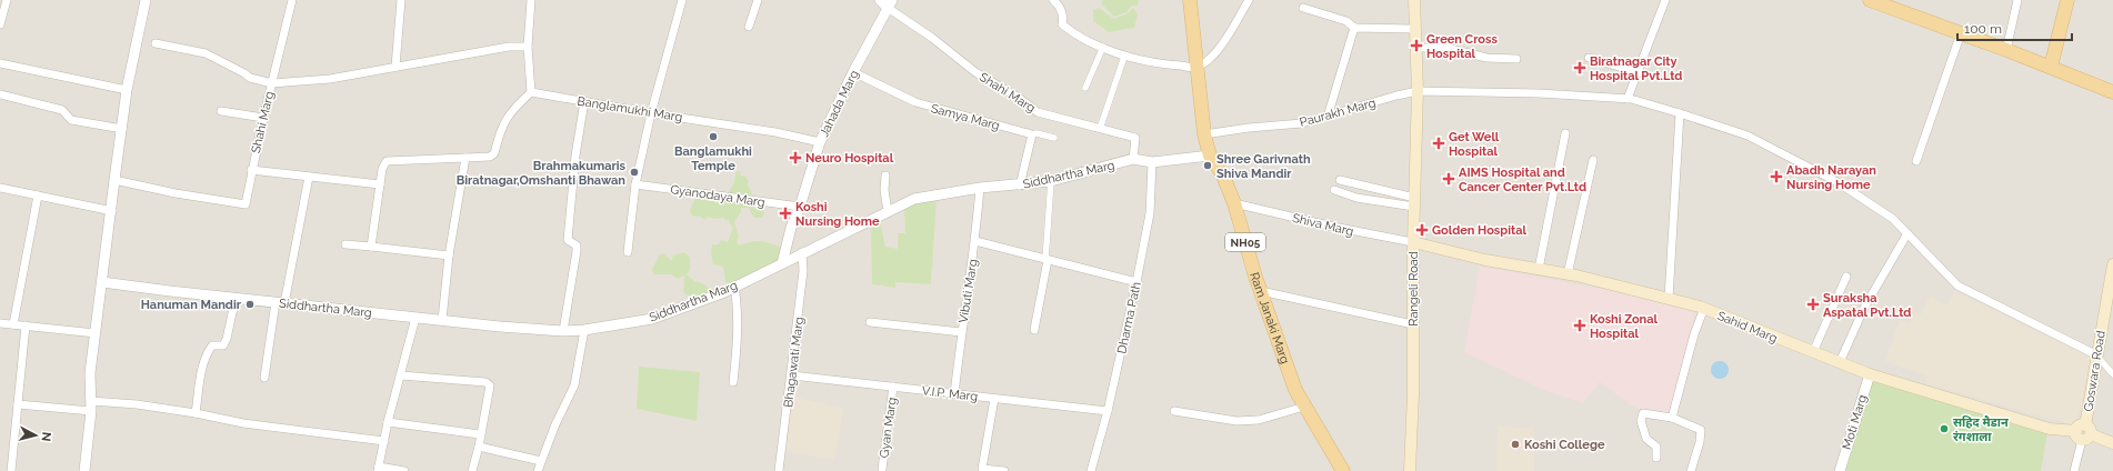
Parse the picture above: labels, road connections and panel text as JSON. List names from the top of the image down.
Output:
{
  "streets": {
    "main road": [
      "NH05",
      "Rangeli Road",
      "Ram Janaki Marg",
      "Sahid Marg",
      "Goswara Road"
    ],
    "street": [
      "Shahi Marg",
      "Jahada Marg",
      "Banglamukhi Marg",
      "Paurakh Marg",
      "Samya Marg",
      "Siddhartha Marg",
      "Gyanodaya Marg",
      "Shiva Marg",
      "Vibuti Marg",
      "Dharma Path",
      "Bhagawati Marg",
      "V.I.P. Marg",
      "Moti Marg",
      "Gyan Marg"
    ]
  },
  "crossings": [
    ["Shahi Marg", "Jahada Marg"],
    ["Shahi Marg", "Siddhartha Marg"],
    ["Jahada Marg", "Banglamukhi Marg"],
    ["Jahada Marg", "Samya Marg"],
    ["Jahada Marg", "Siddhartha Marg"],
    ["Jahada Marg", "Gyanodaya Marg"],
    ["Paurakh Marg", "Rangeli Road"],
    ["Paurakh Marg", "Ram Janaki Marg"],
    ["Paurakh Marg", "Goswara Road"],
    ["Siddhartha Marg", "Vibuti Marg"],
    ["Siddhartha Marg", "Dharma Path"],
    ["Siddhartha Marg", "Ram Janaki Marg"],
    ["Siddhartha Marg", "Bhagawati Marg"],
    ["Shiva Marg", "Rangeli Road"],
    ["Shiva Marg", "Ram Janaki Marg"],
    ["Shiva Marg", "Sahid Marg"],
    ["Rangeli Road", "Sahid Marg"],
    ["Vibuti Marg", "V.I.P. Marg"],
    ["Dharma Path", "V.I.P. Marg"],
    ["Sahid Marg", "Goswara Road"],
    ["Sahid Marg", "Moti Marg"],
    ["Bhagawati Marg", "V.I.P. Marg"],
    ["V.I.P. Marg", "Gyan Marg"]
  ],
  "places": {
    "health": [
      "Green Cross Hospital",
      "Biratnagar City Hospital Pvt.Ltd",
      "Get Well Hospital",
      "Neuro Hospital",
      "Abadh Narayan Nursing Home",
      "AIMS Hospital and Cancer Center Pvt.Ltd",
      "Koshi Nursing Home",
      "Golden Hospital",
      "Suraksha Aspatal Pvt.Ltd",
      "Koshi Zonal Hospital"
    ],
    "other": [
      "Banglamukhi Temple",
      "Shree Garivnath Shiva Mandir",
      "Brahmakumaris Biratnagar,Omshanti Bhawan",
      "Hanuman Mandir",
      "सहिद मैडान रंगशाला",
      "Koshi College"
    ]
  },
  "scale_bar": "100 m",
  "north": "right"
}
